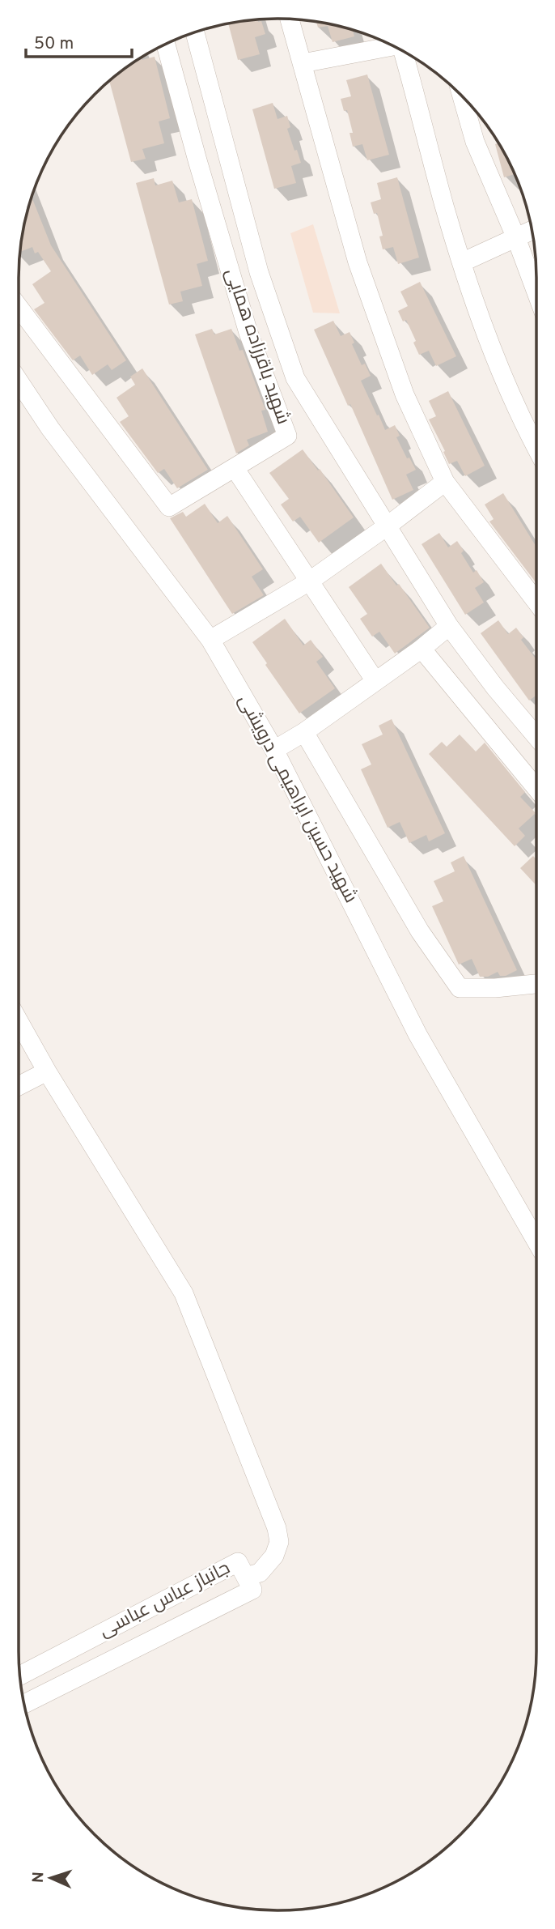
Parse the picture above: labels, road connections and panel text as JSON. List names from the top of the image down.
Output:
{
  "streets": {
    "street": ["شهید باقرزاده همایی", "شهید حسین ابراهیمی درویشی", "جانباز عباس عباسی"]
  },
  "scale_bar": "50 m",
  "north": "left"
}
